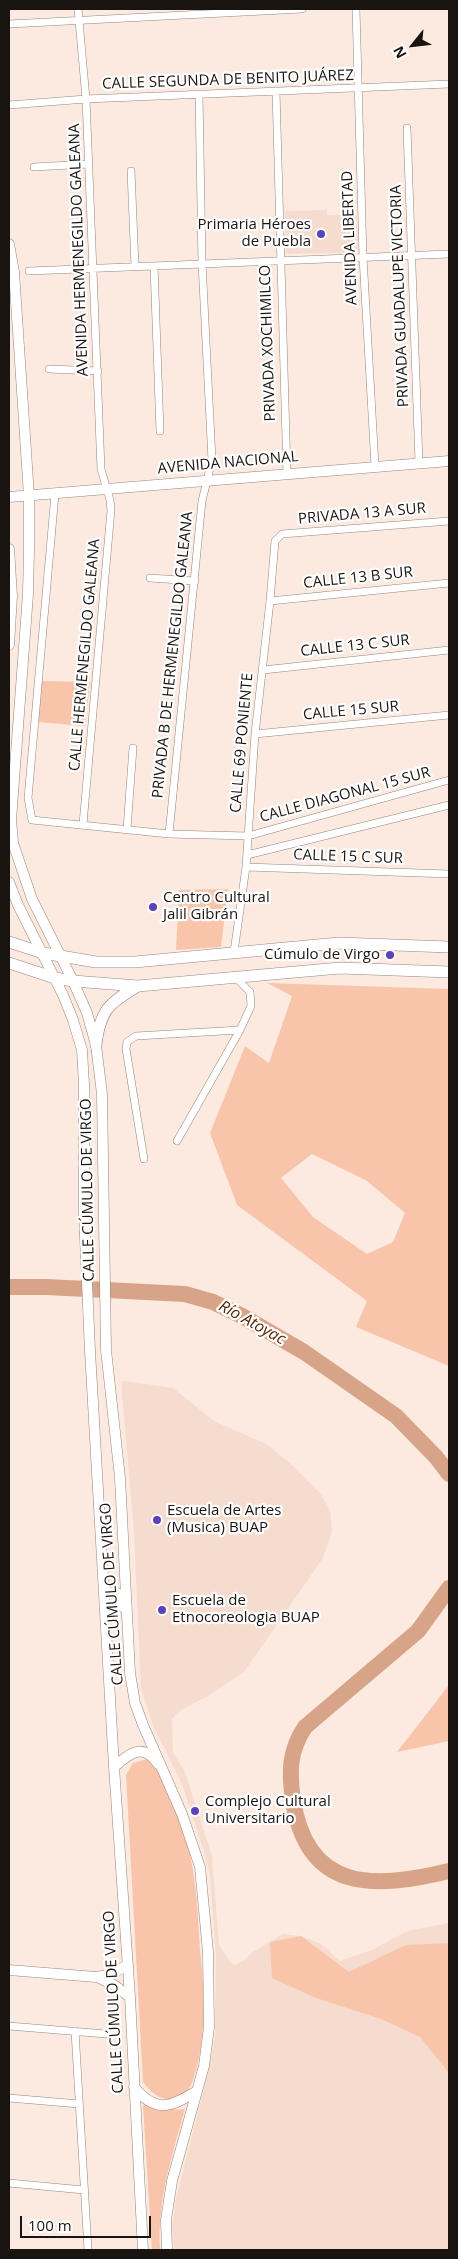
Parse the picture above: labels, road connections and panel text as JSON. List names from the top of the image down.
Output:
{
  "streets": {
    "main road": ["AVENIDA NACIONAL", "CALLE CÚMULO DE VIRGO"],
    "street": [
      "CALLE SEGUNDA DE BENITO JUÁREZ",
      "AVENIDA LIBERTAD",
      "AVENIDA HERMENEGILDO GALEANA",
      "PRIVADA GUADALUPE VICTORIA",
      "PRIVADA XOCHIMILCO",
      "PRIVADA 13 A SUR",
      "CALLE 13 B SUR",
      "CALLE 13 C SUR",
      "CALLE HERMENEGILDO GALEANA",
      "PRIVADA B DE HERMENEGILDO GALEANA",
      "CALLE 15 SUR",
      "CALLE 69 PONIENTE",
      "CALLE DIAGONAL 15 SUR",
      "CALLE 15 C SUR"
    ]
  },
  "crossings": [
    ["CALLE SEGUNDA DE BENITO JUÁREZ", "AVENIDA LIBERTAD"],
    ["CALLE SEGUNDA DE BENITO JUÁREZ", "AVENIDA HERMENEGILDO GALEANA"],
    ["CALLE SEGUNDA DE BENITO JUÁREZ", "PRIVADA XOCHIMILCO"],
    ["CALLE SEGUNDA DE BENITO JUÁREZ", "PRIVADA B DE HERMENEGILDO GALEANA"],
    ["AVENIDA LIBERTAD", "AVENIDA NACIONAL"],
    ["AVENIDA HERMENEGILDO GALEANA", "AVENIDA NACIONAL"],
    ["AVENIDA HERMENEGILDO GALEANA", "CALLE HERMENEGILDO GALEANA"],
    ["PRIVADA GUADALUPE VICTORIA", "AVENIDA NACIONAL"],
    ["PRIVADA XOCHIMILCO", "AVENIDA NACIONAL"],
    ["AVENIDA NACIONAL", "CALLE HERMENEGILDO GALEANA"],
    ["AVENIDA NACIONAL", "PRIVADA B DE HERMENEGILDO GALEANA"],
    ["AVENIDA NACIONAL", "CALLE DIAGONAL 15 SUR"],
    ["AVENIDA NACIONAL", "CALLE CÚMULO DE VIRGO"],
    ["PRIVADA 13 A SUR", "CALLE 69 PONIENTE"],
    ["CALLE 13 B SUR", "CALLE 69 PONIENTE"],
    ["CALLE 13 C SUR", "CALLE 69 PONIENTE"],
    ["CALLE HERMENEGILDO GALEANA", "CALLE DIAGONAL 15 SUR"],
    ["PRIVADA B DE HERMENEGILDO GALEANA", "CALLE DIAGONAL 15 SUR"],
    ["CALLE 15 SUR", "CALLE 69 PONIENTE"],
    ["CALLE 69 PONIENTE", "CALLE DIAGONAL 15 SUR"],
    ["CALLE 69 PONIENTE", "CALLE 15 C SUR"]
  ],
  "water": ["Río Atoyac"],
  "places": [
    "Primaria Héroes de Puebla",
    "Centro Cultural Jalil Gibrán",
    "Cúmulo de Virgo",
    "Escuela de Artes (Musica) BUAP",
    "Escuela de Etnocoreologia BUAP",
    "Complejo Cultural Universitario"
  ],
  "scale_bar": "100 m",
  "north": "bottom left"
}
